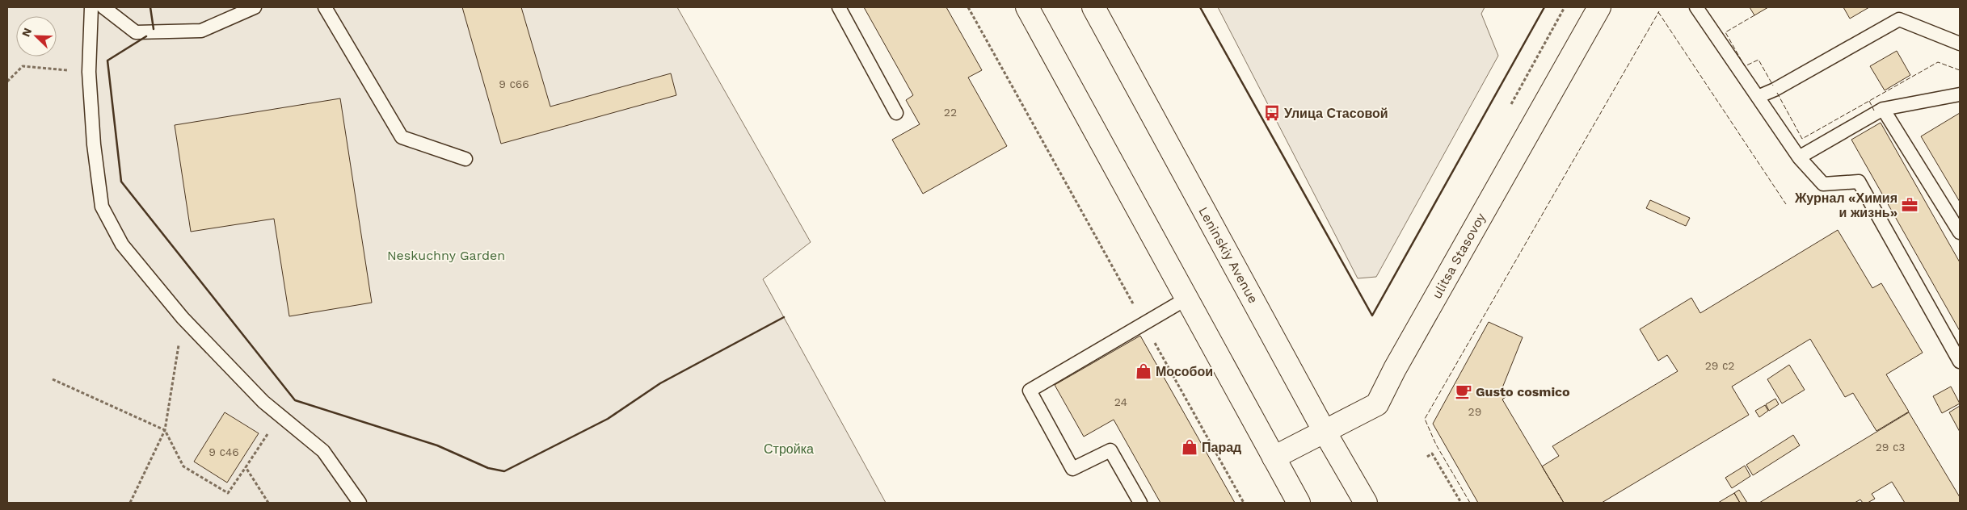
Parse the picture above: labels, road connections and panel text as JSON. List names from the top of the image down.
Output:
{
  "streets": {
    "main road": ["Leninskiy Avenue", "ulitsa Stasovoy"]
  },
  "crossings": [
    ["Leninskiy Avenue", "ulitsa Stasovoy"]
  ],
  "parks": ["Neskuchny Garden", "Стройка"],
  "places": {
    "bus stop": ["Улица Стасовой"],
    "office": ["Журнал «Химия и жизнь»"],
    "shop": ["Мособои", "Парад"],
    "cafe": ["Gusto cosmico"]
  },
  "house_numbers": [
    "9 с66",
    "22",
    "29 с2",
    "24",
    "29",
    "29 с3",
    "9 с46"
  ],
  "north": "top left"
}
